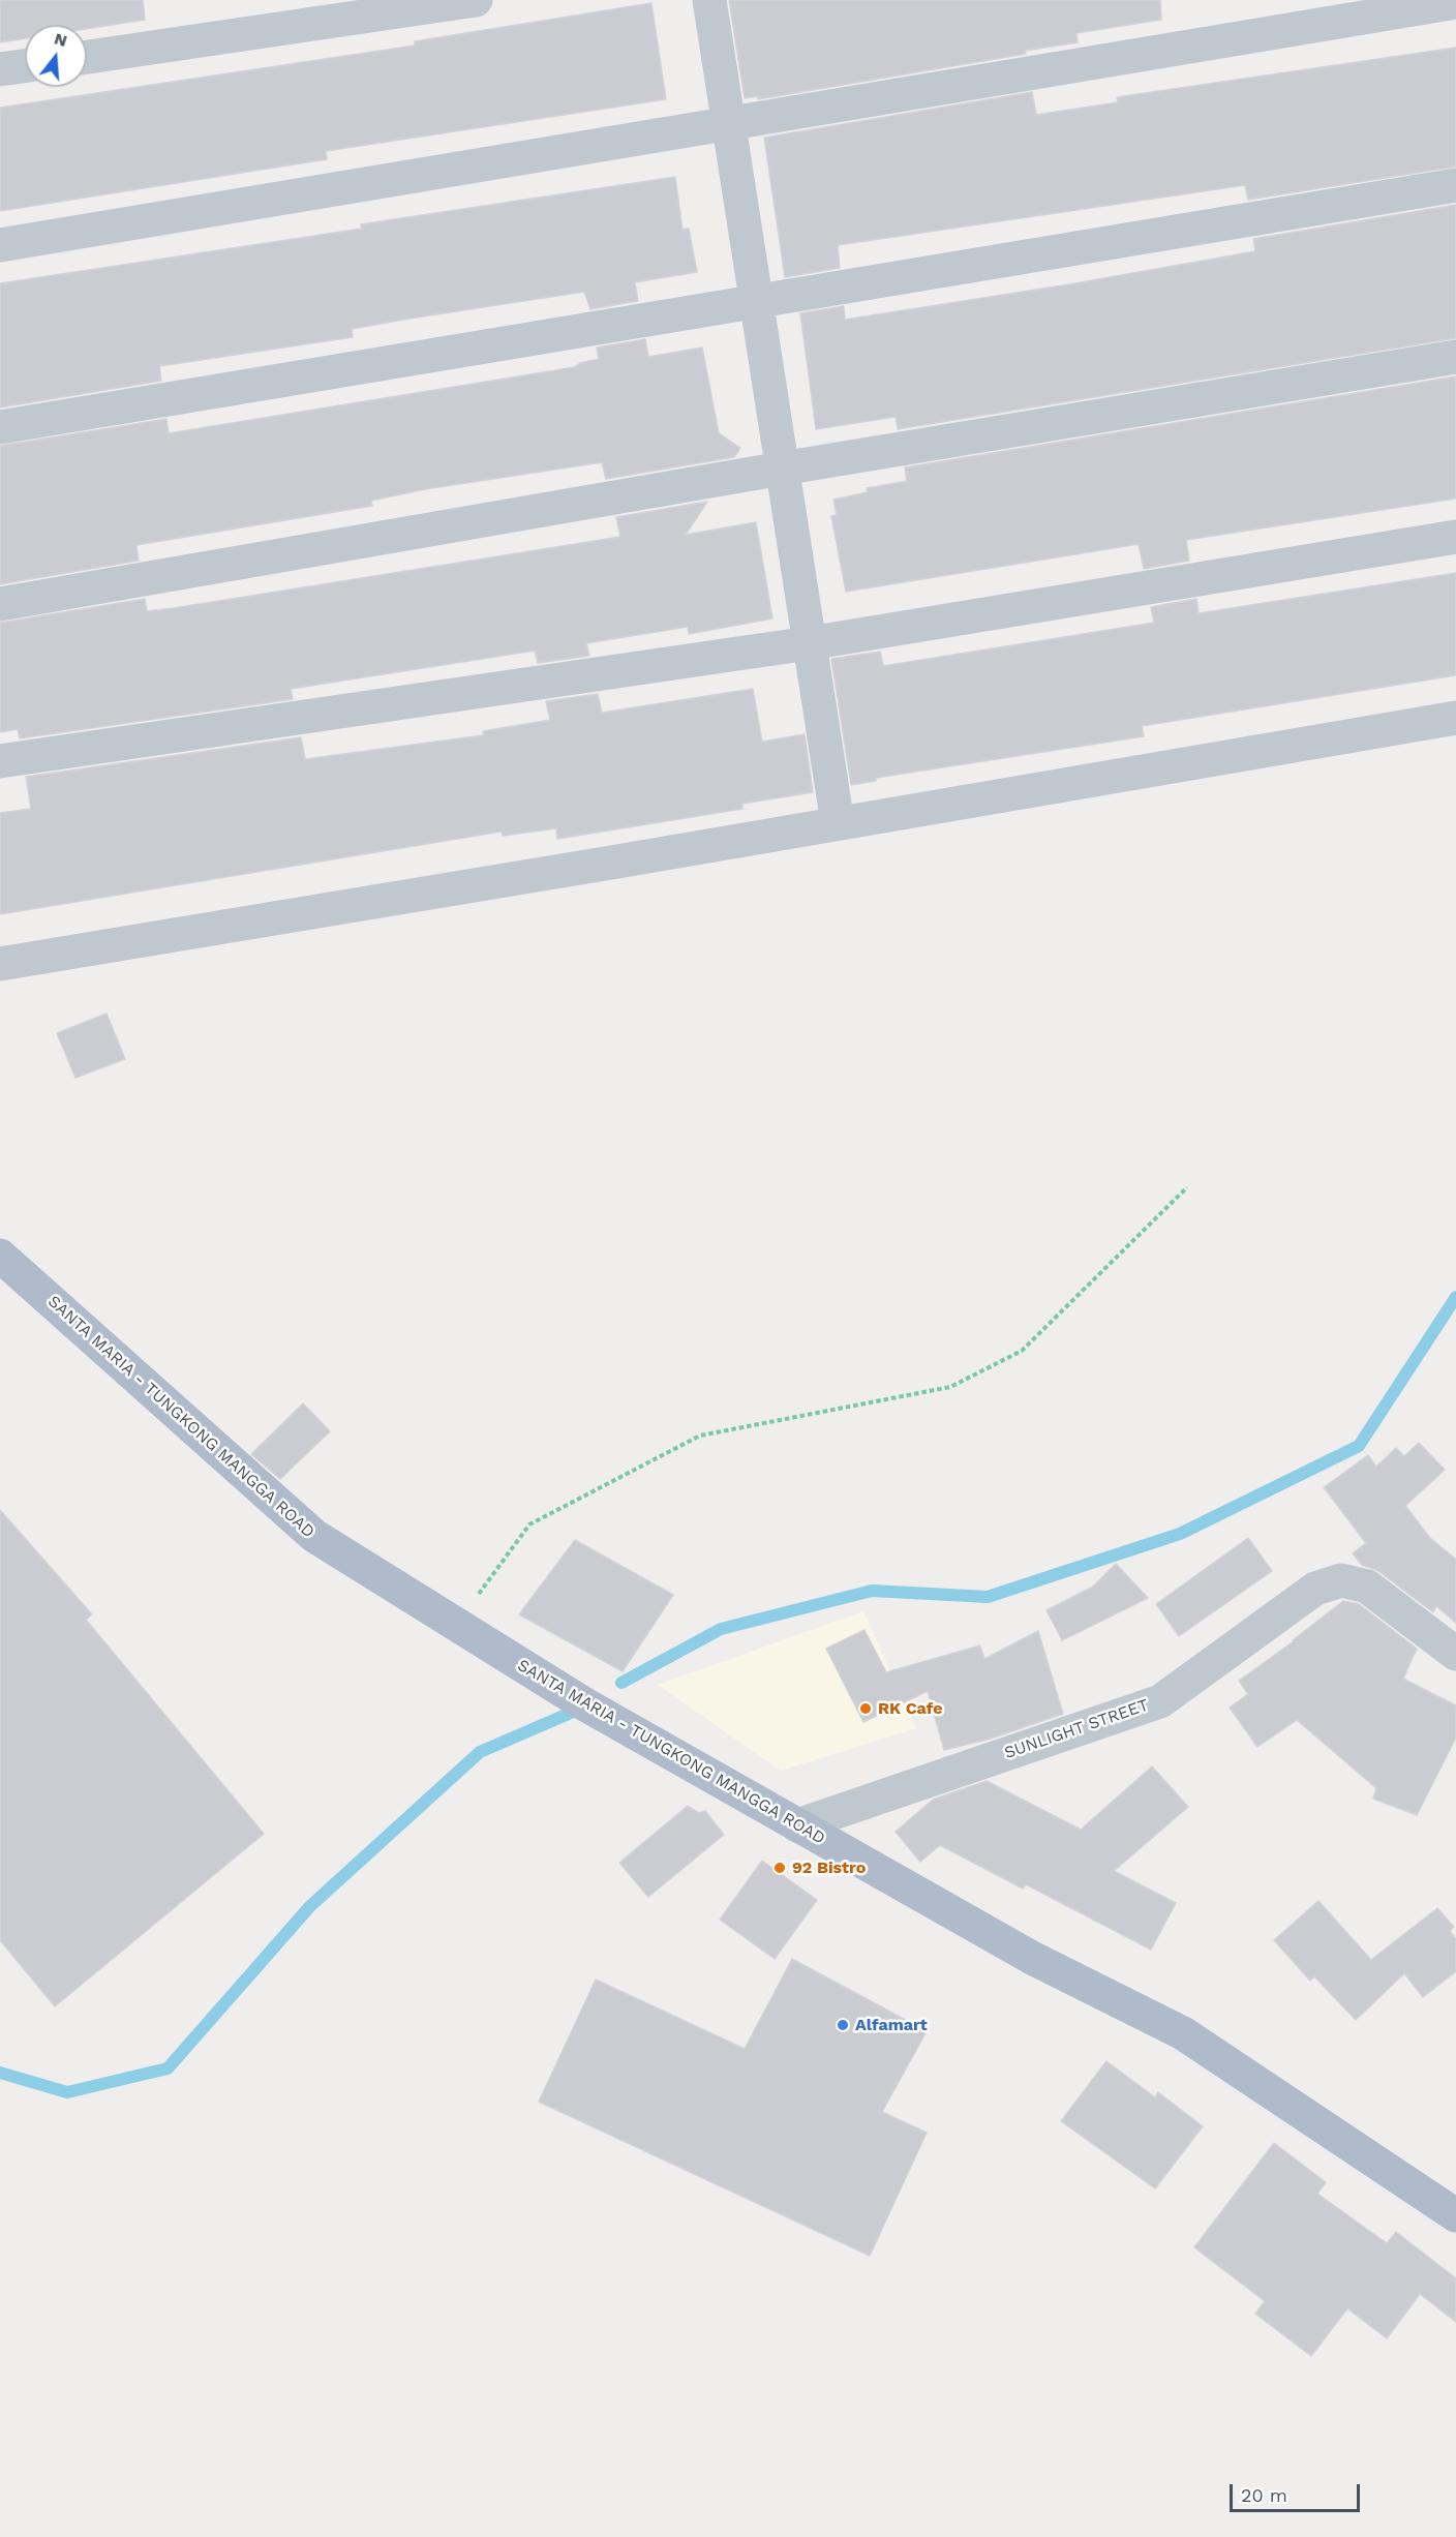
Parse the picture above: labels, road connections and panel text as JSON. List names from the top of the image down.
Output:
{
  "streets": {
    "main road": ["SANTA MARIA - TUNGKONG MANGGA ROAD"],
    "street": ["SUNLIGHT STREET"]
  },
  "crossings": [
    ["SANTA MARIA - TUNGKONG MANGGA ROAD", "SUNLIGHT STREET"]
  ],
  "places": ["RK Cafe", "92 Bistro", "Alfamart"],
  "scale_bar": "20 m",
  "north": "top"
}
